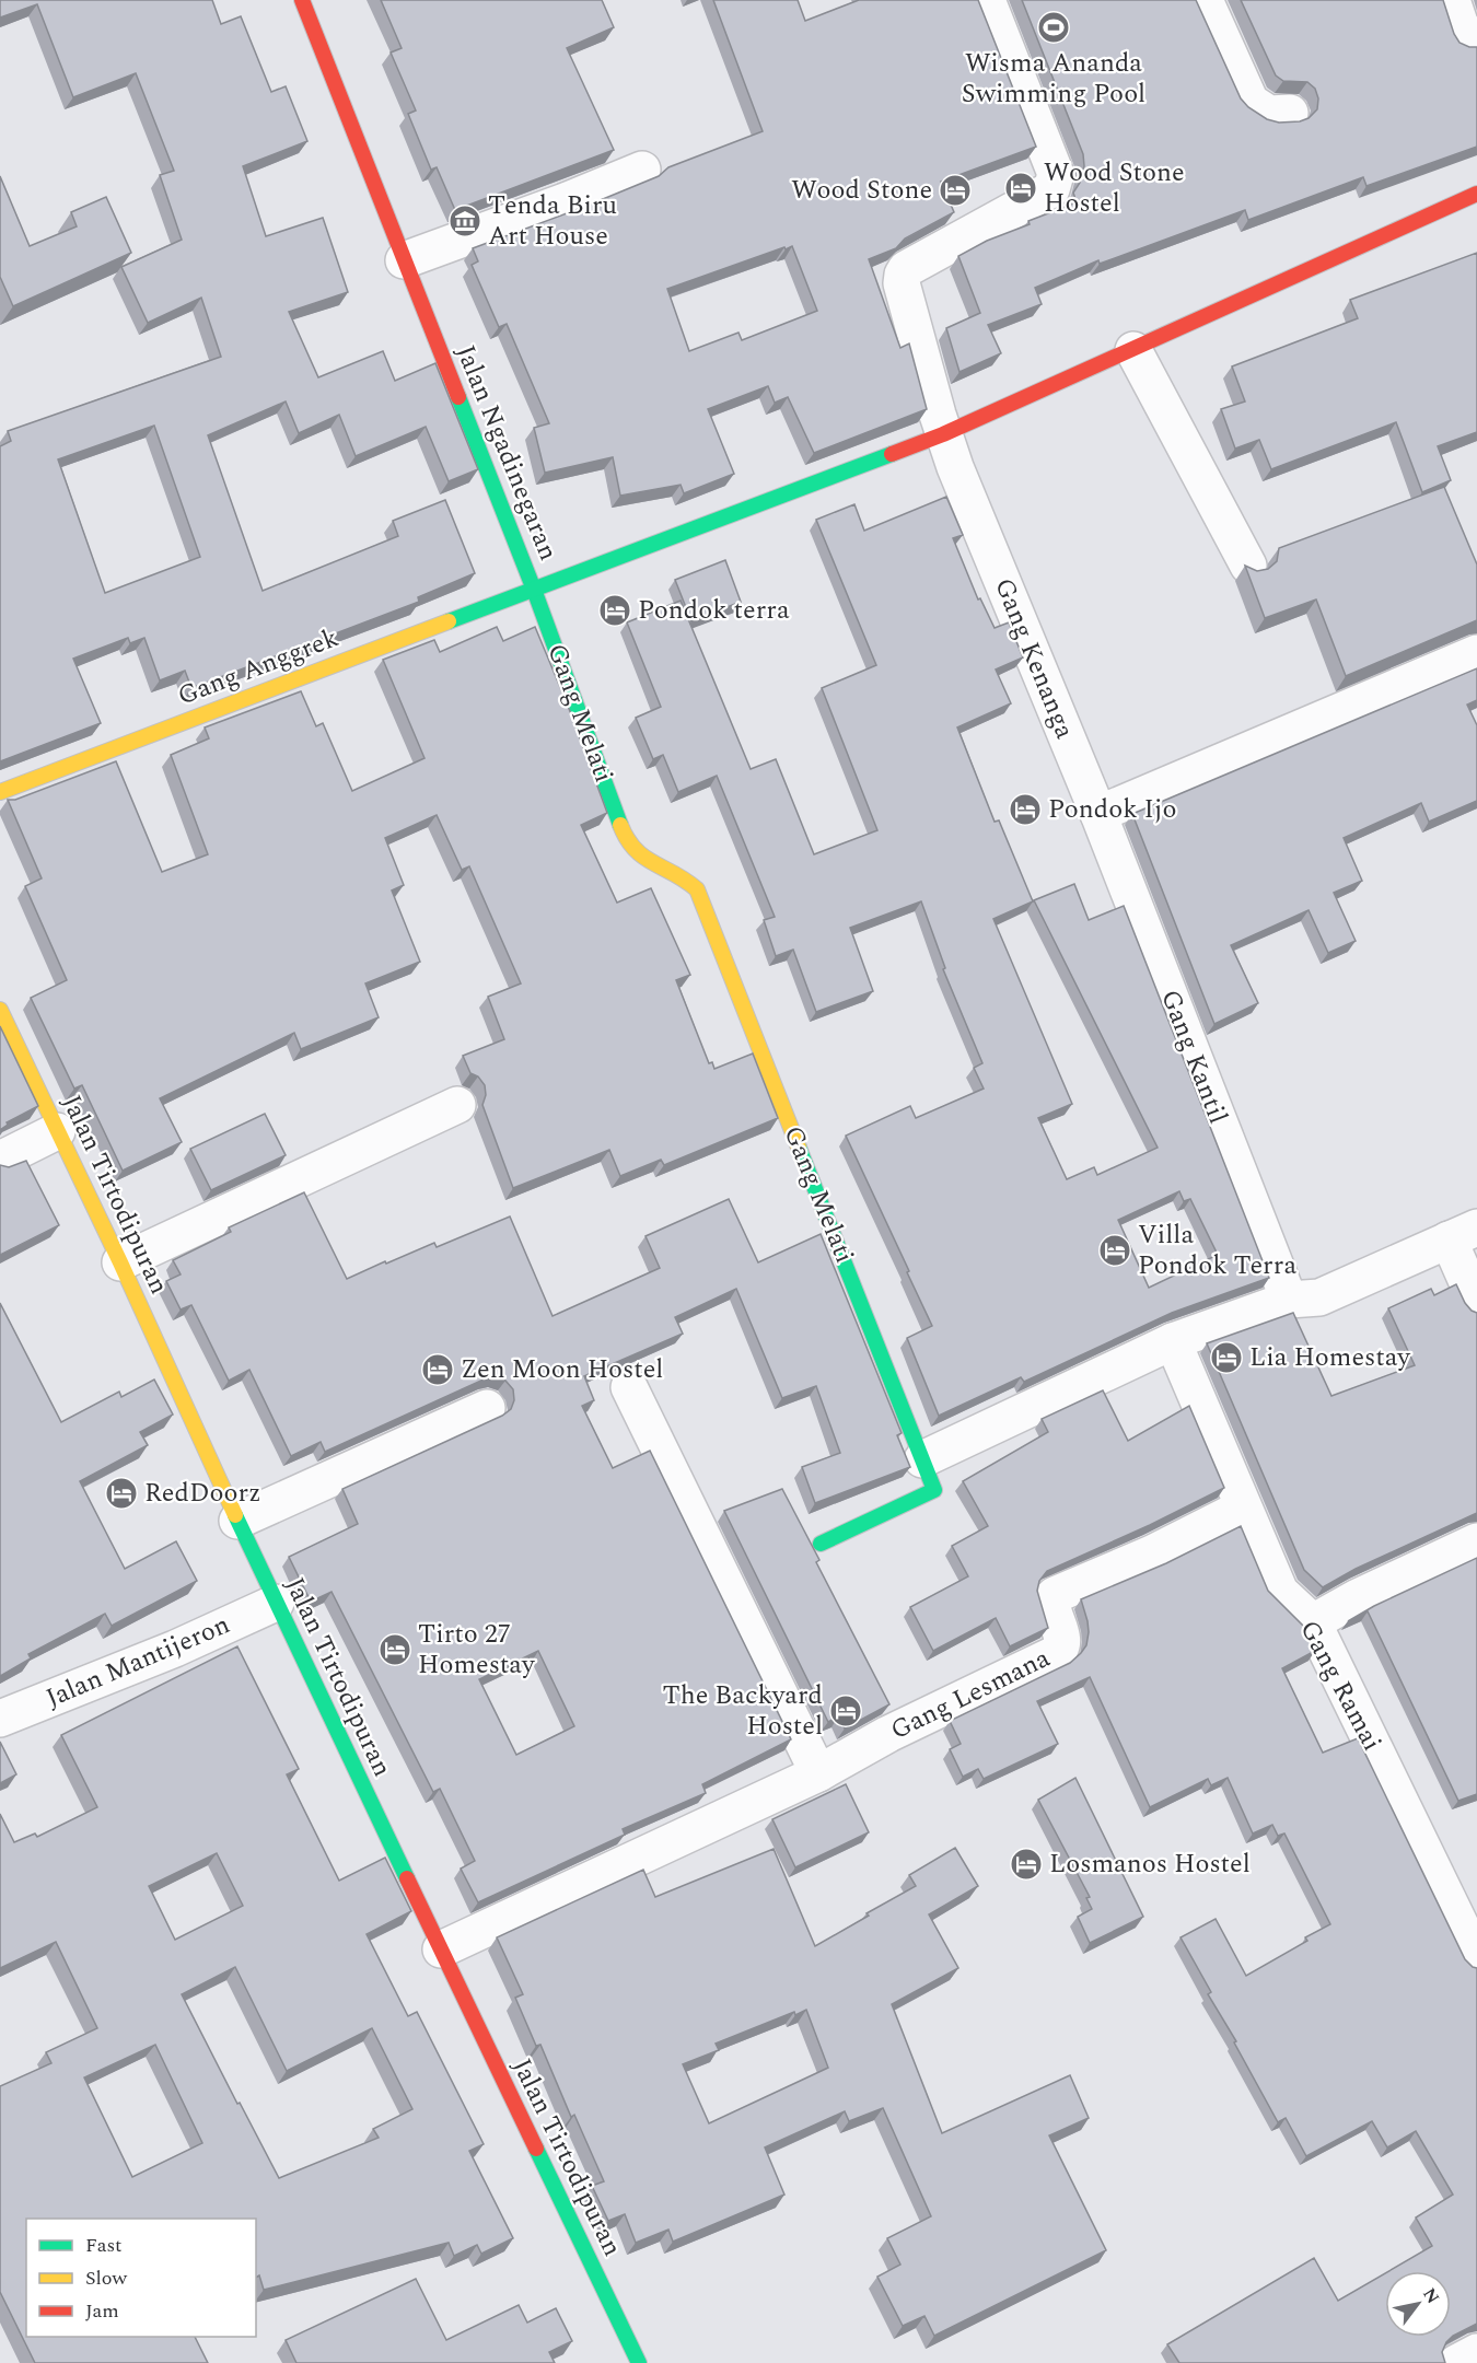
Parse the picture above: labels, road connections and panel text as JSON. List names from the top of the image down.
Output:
{
  "streets": {
    "street": [
      "Jalan Ngadinegaran",
      "Gang Kenanga",
      "Gang Anggrek",
      "Gang Melati",
      "Gang Kantil",
      "Jalan Tirtodipuran",
      "Jalan Mantijeron",
      "Gang Ramai",
      "Gang Lesmana"
    ]
  },
  "crossings": [
    ["Jalan Ngadinegaran", "Gang Kenanga"],
    ["Jalan Ngadinegaran", "Gang Anggrek"],
    ["Jalan Ngadinegaran", "Gang Melati"],
    ["Gang Kenanga", "Gang Kantil"],
    ["Gang Anggrek", "Gang Melati"],
    ["Jalan Tirtodipuran", "Jalan Mantijeron"],
    ["Jalan Tirtodipuran", "Gang Lesmana"],
    ["Gang Ramai", "Gang Lesmana"]
  ],
  "places": {
    "sports": ["Wisma Ananda Swimming Pool"],
    "hotel": [
      "Wood Stone Hostel",
      "Wood Stone",
      "Pondok terra",
      "Pondok Ijo",
      "Villa Pondok Terra",
      "Lia Homestay",
      "Zen Moon Hostel",
      "RedDoorz",
      "Tirto 27 Homestay",
      "The Backyard Hostel",
      "Losmanos Hostel"
    ],
    "museum": ["Tenda Biru Art House"]
  },
  "legend": ["Fast", "Slow", "Jam"],
  "north": "top right"
}
